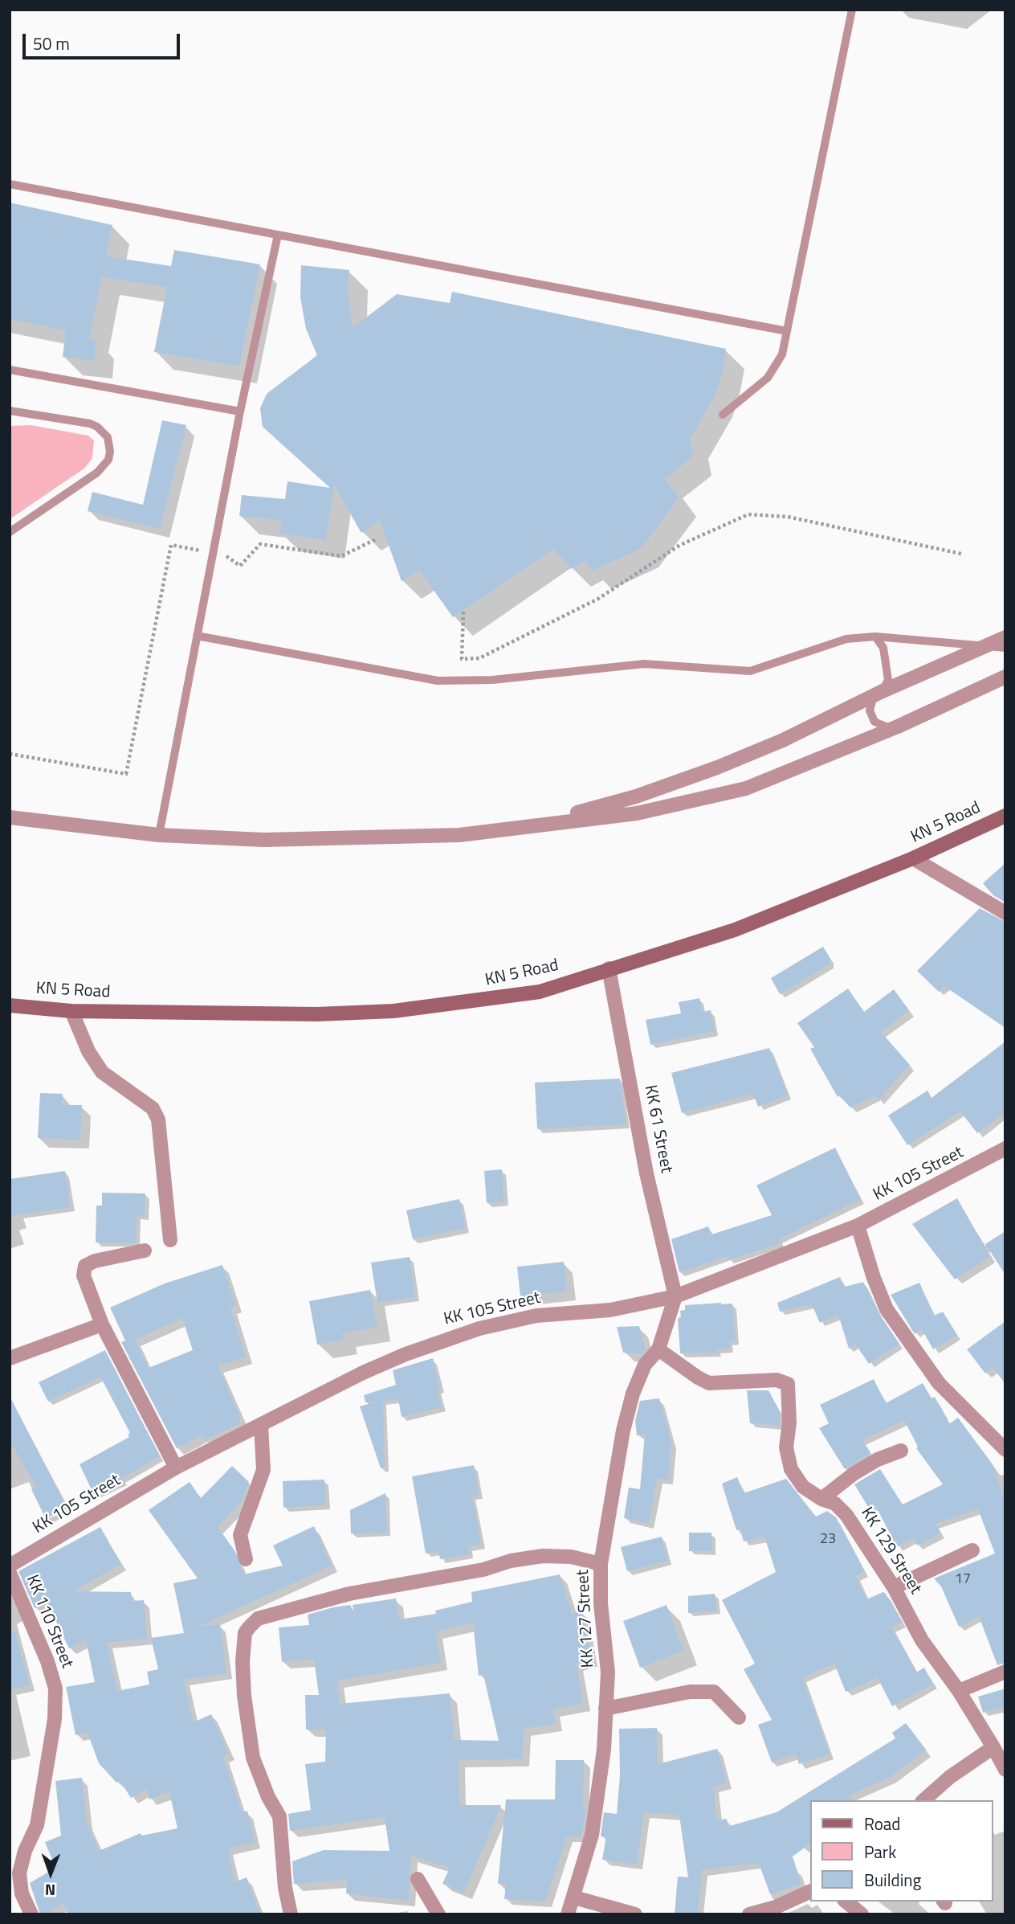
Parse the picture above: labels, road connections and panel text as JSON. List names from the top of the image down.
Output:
{
  "streets": {
    "main road": ["KN 5 Road"],
    "street": [
      "KK 61 Street",
      "KK 105 Street",
      "KK 129 Street",
      "KK 127 Street",
      "KK 110 Street"
    ]
  },
  "crossings": [
    ["KN 5 Road", "KK 61 Street"],
    ["KK 61 Street", "KK 105 Street"],
    ["KK 61 Street", "KK 127 Street"],
    ["KK 105 Street", "KK 127 Street"],
    ["KK 129 Street", "KK 127 Street"]
  ],
  "house_numbers": ["23", "17"],
  "legend": ["Road", "Park", "Building"],
  "scale_bar": "50 m",
  "north": "bottom"
}
